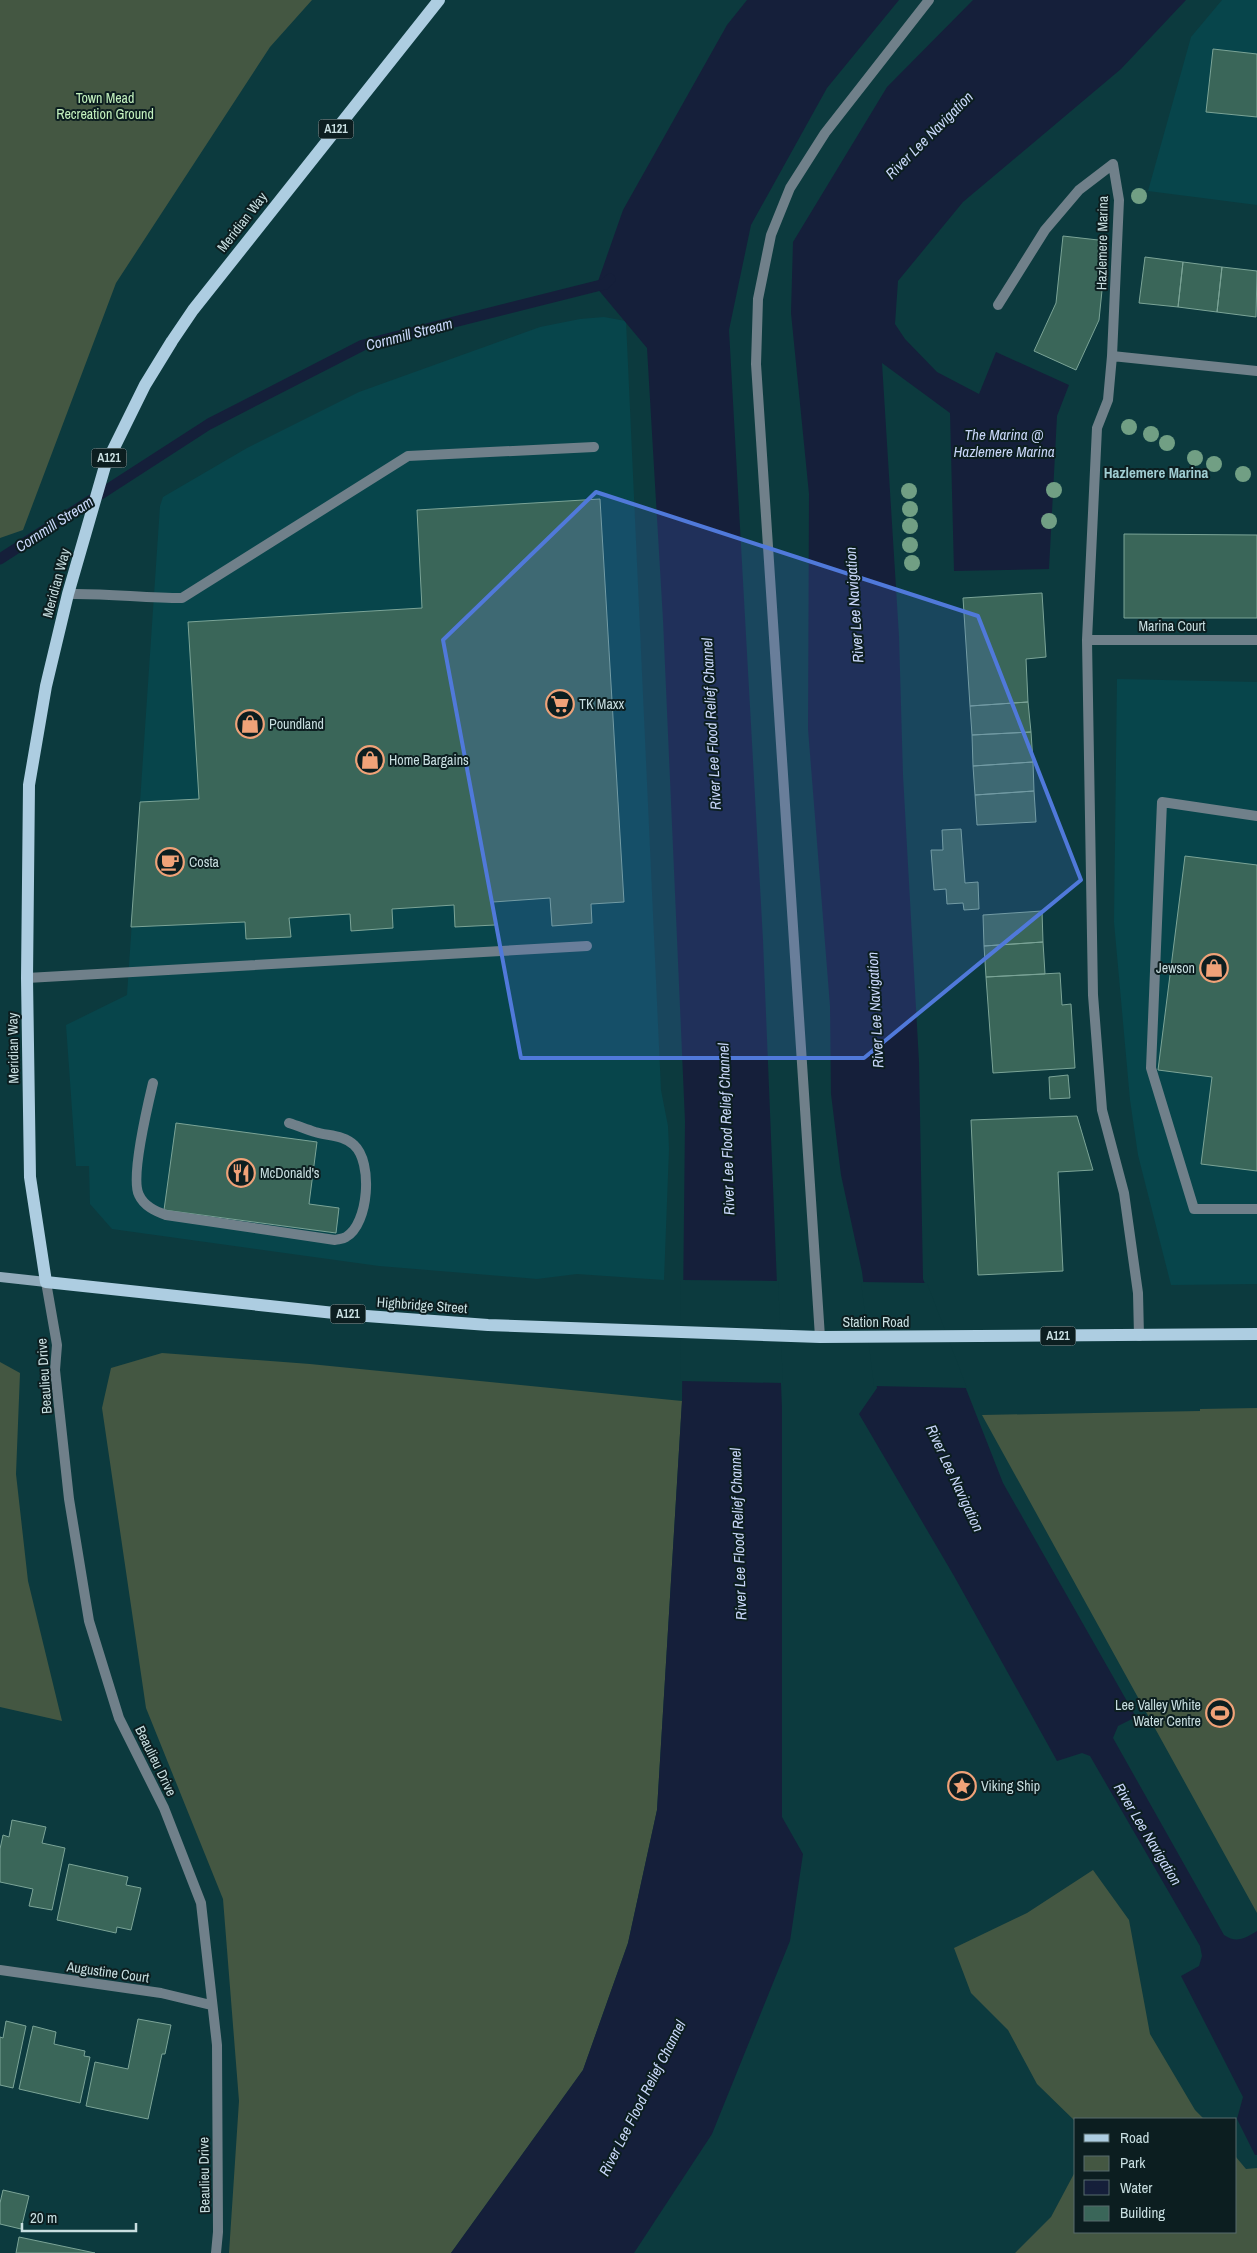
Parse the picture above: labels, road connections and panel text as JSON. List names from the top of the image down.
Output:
{
  "streets": {
    "main road": [
      "A121",
      "Meridian Way",
      "Highbridge Street",
      "Station Road"
    ],
    "street": [
      "Hazlemere Marina",
      "Marina Court",
      "Beaulieu Drive",
      "Augustine Court"
    ]
  },
  "crossings": [
    ["A121", "Hazlemere Marina"],
    ["A121", "Station Road"],
    ["Meridian Way", "Highbridge Street"],
    ["Meridian Way", "Beaulieu Drive"],
    ["Hazlemere Marina", "Marina Court"],
    ["Hazlemere Marina", "Station Road"],
    ["Highbridge Street", "Station Road"],
    ["Highbridge Street", "Beaulieu Drive"],
    ["Beaulieu Drive", "Augustine Court"]
  ],
  "districts": ["Hazlemere Marina"],
  "water": [
    "River Lee Navigation",
    "Cornmill Stream",
    "The Marina @ Hazlemere Marina",
    "River Lee Flood Relief Channel"
  ],
  "parks": ["Town Mead Recreation Ground"],
  "places": {
    "supermarket": ["TK Maxx"],
    "shop": ["Poundland", "Home Bargains", "Jewson"],
    "cafe": ["Costa"],
    "restaurant": ["McDonald's"],
    "sports": ["Lee Valley White Water Centre"],
    "place": ["Viking Ship"]
  },
  "legend": [
    "Road",
    "Park",
    "Water",
    "Building"
  ],
  "scale_bar": "20 m"
}
